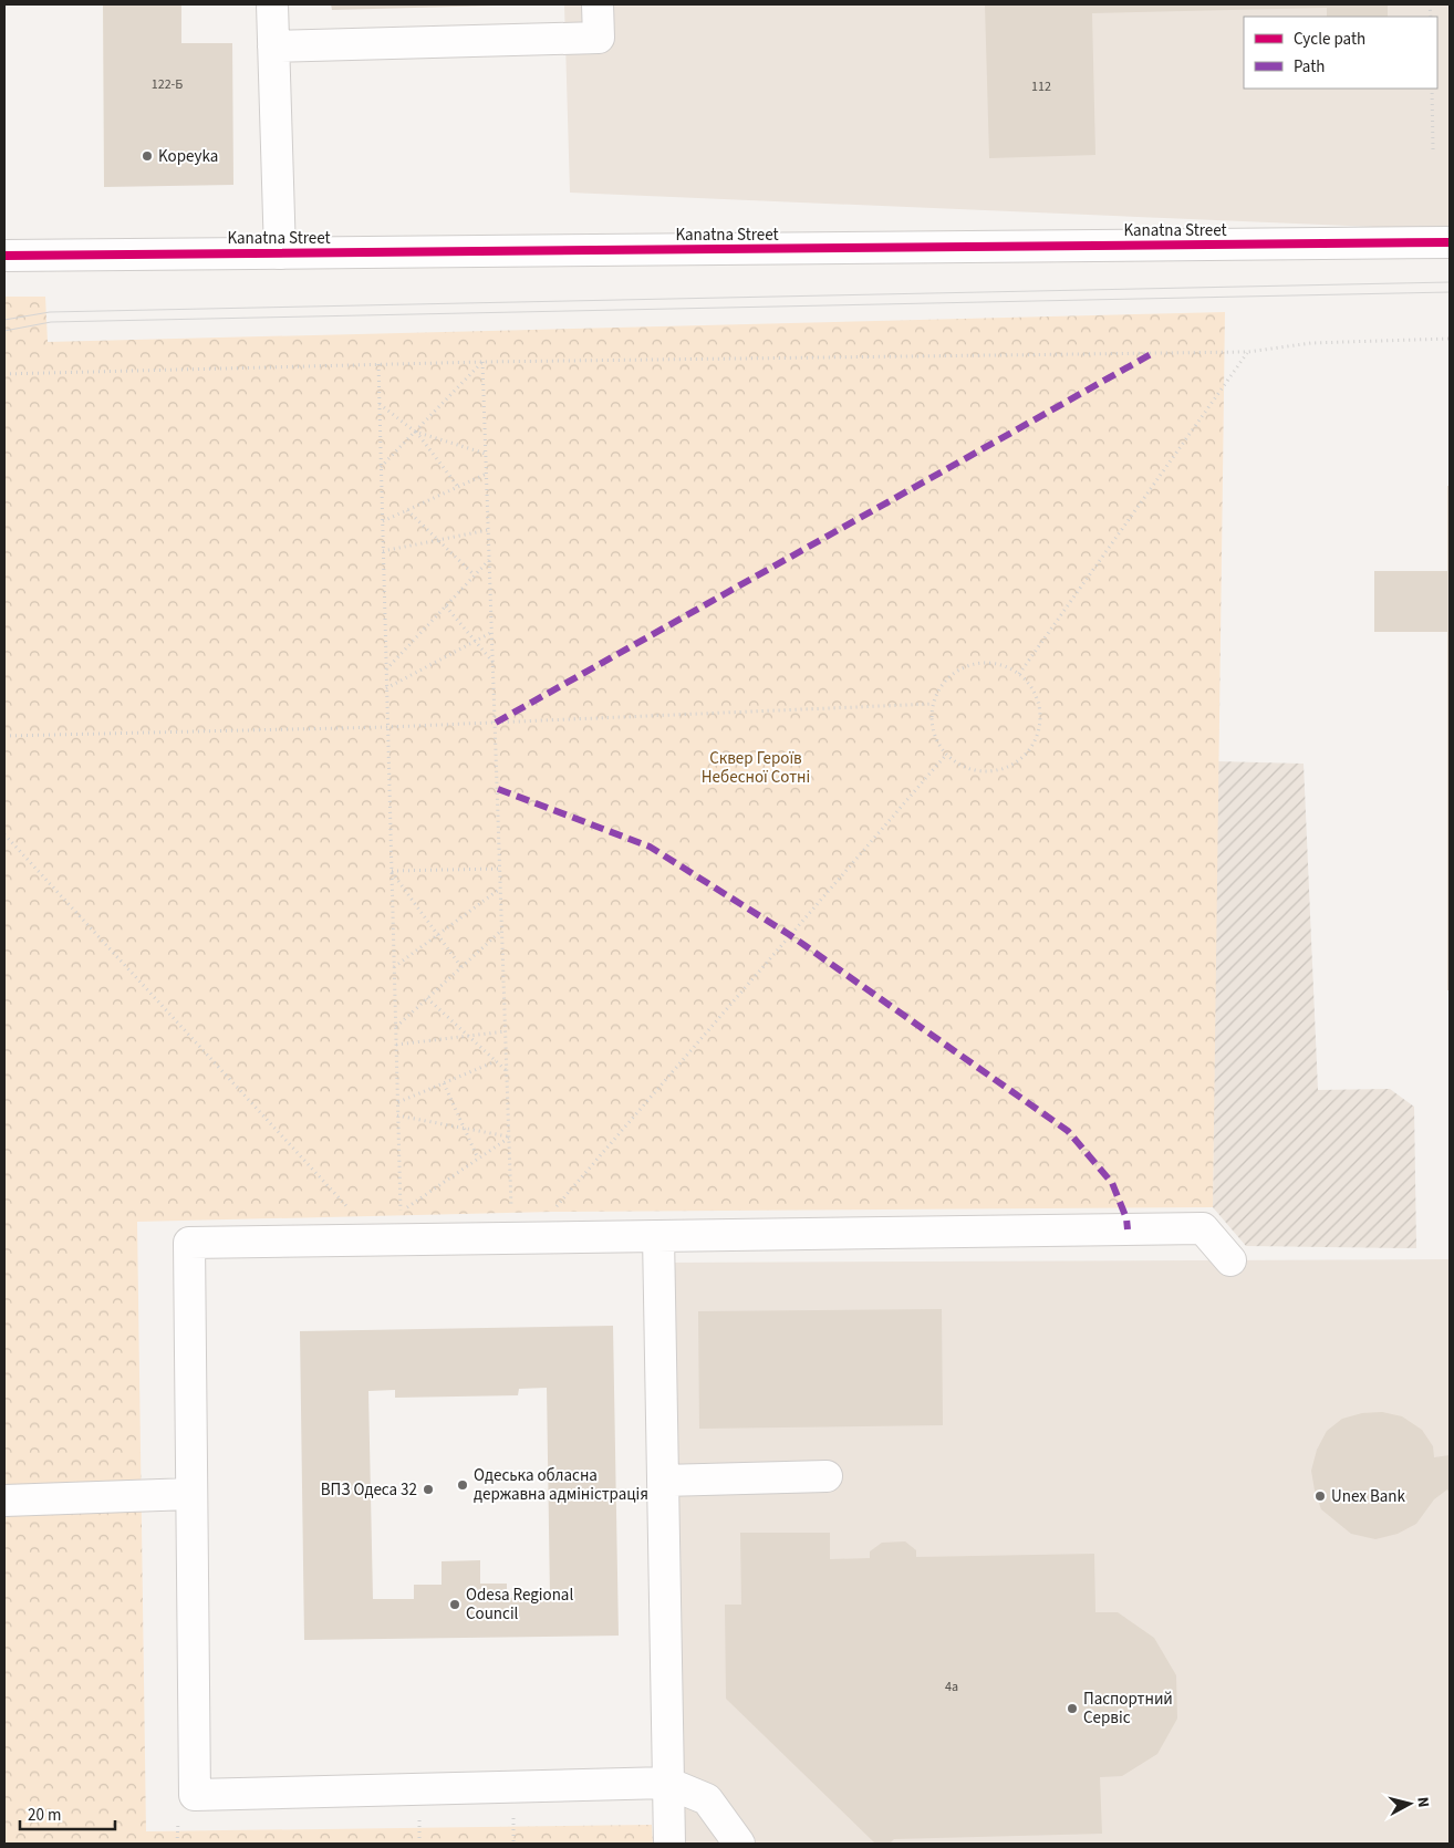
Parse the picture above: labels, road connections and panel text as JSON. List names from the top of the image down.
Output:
{
  "streets": {
    "main road": ["Kanatna Street"]
  },
  "parks": ["Сквер Героїв Небесної Сотні"],
  "places": [
    "Kopeyka",
    "Одеська обласна державна адміністрація",
    "ВПЗ Одеса 32",
    "Unex Bank",
    "Odesa Regional Council",
    "Паспортний Сервіс"
  ],
  "house_numbers": ["122-Б", "112", "4а"],
  "legend": ["Cycle path", "Path"],
  "scale_bar": "20 m",
  "north": "right"
}
